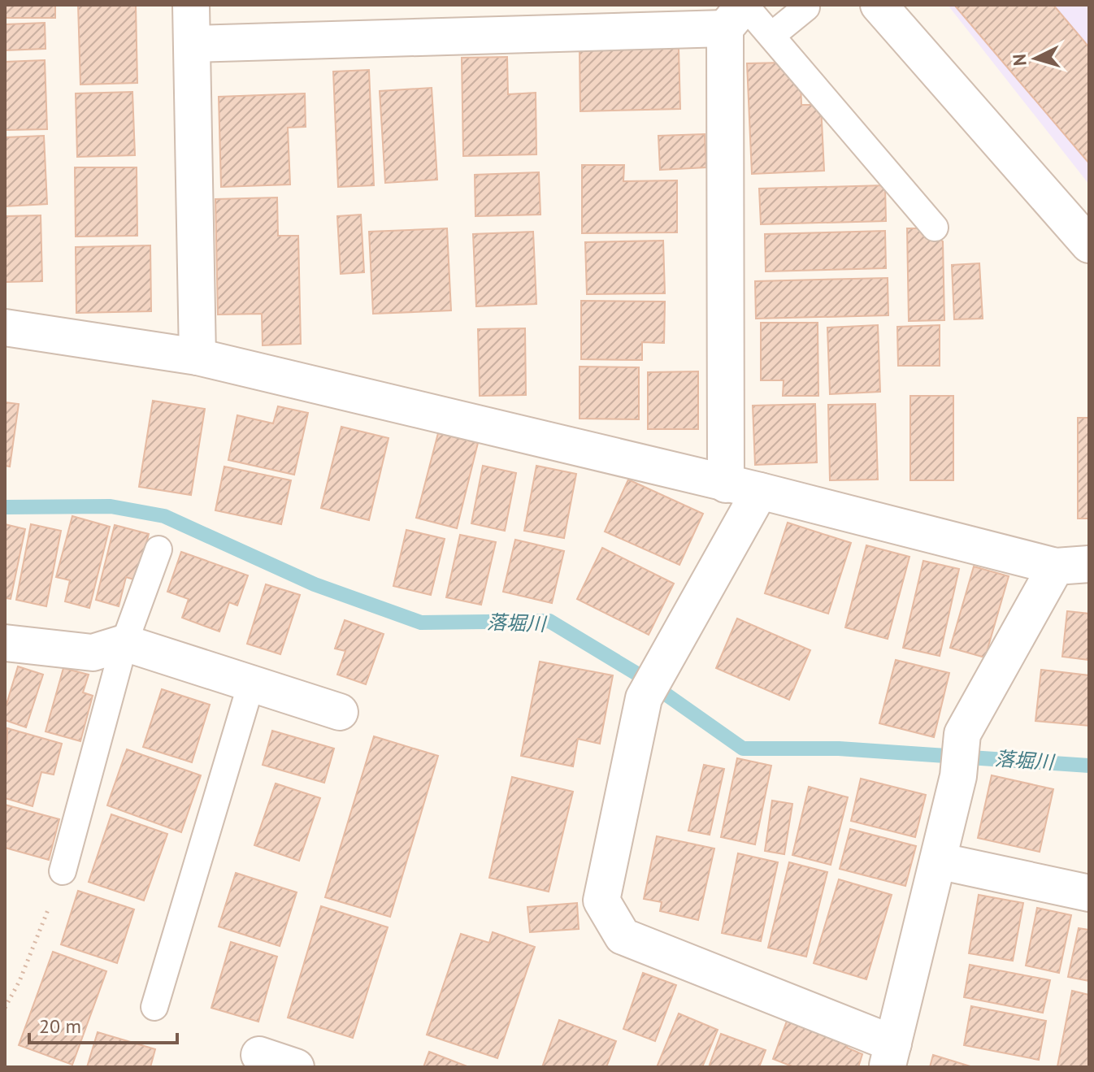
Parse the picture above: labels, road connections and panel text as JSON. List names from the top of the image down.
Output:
{
  "water": ["落堀川"],
  "scale_bar": "20 m",
  "north": "left"
}
